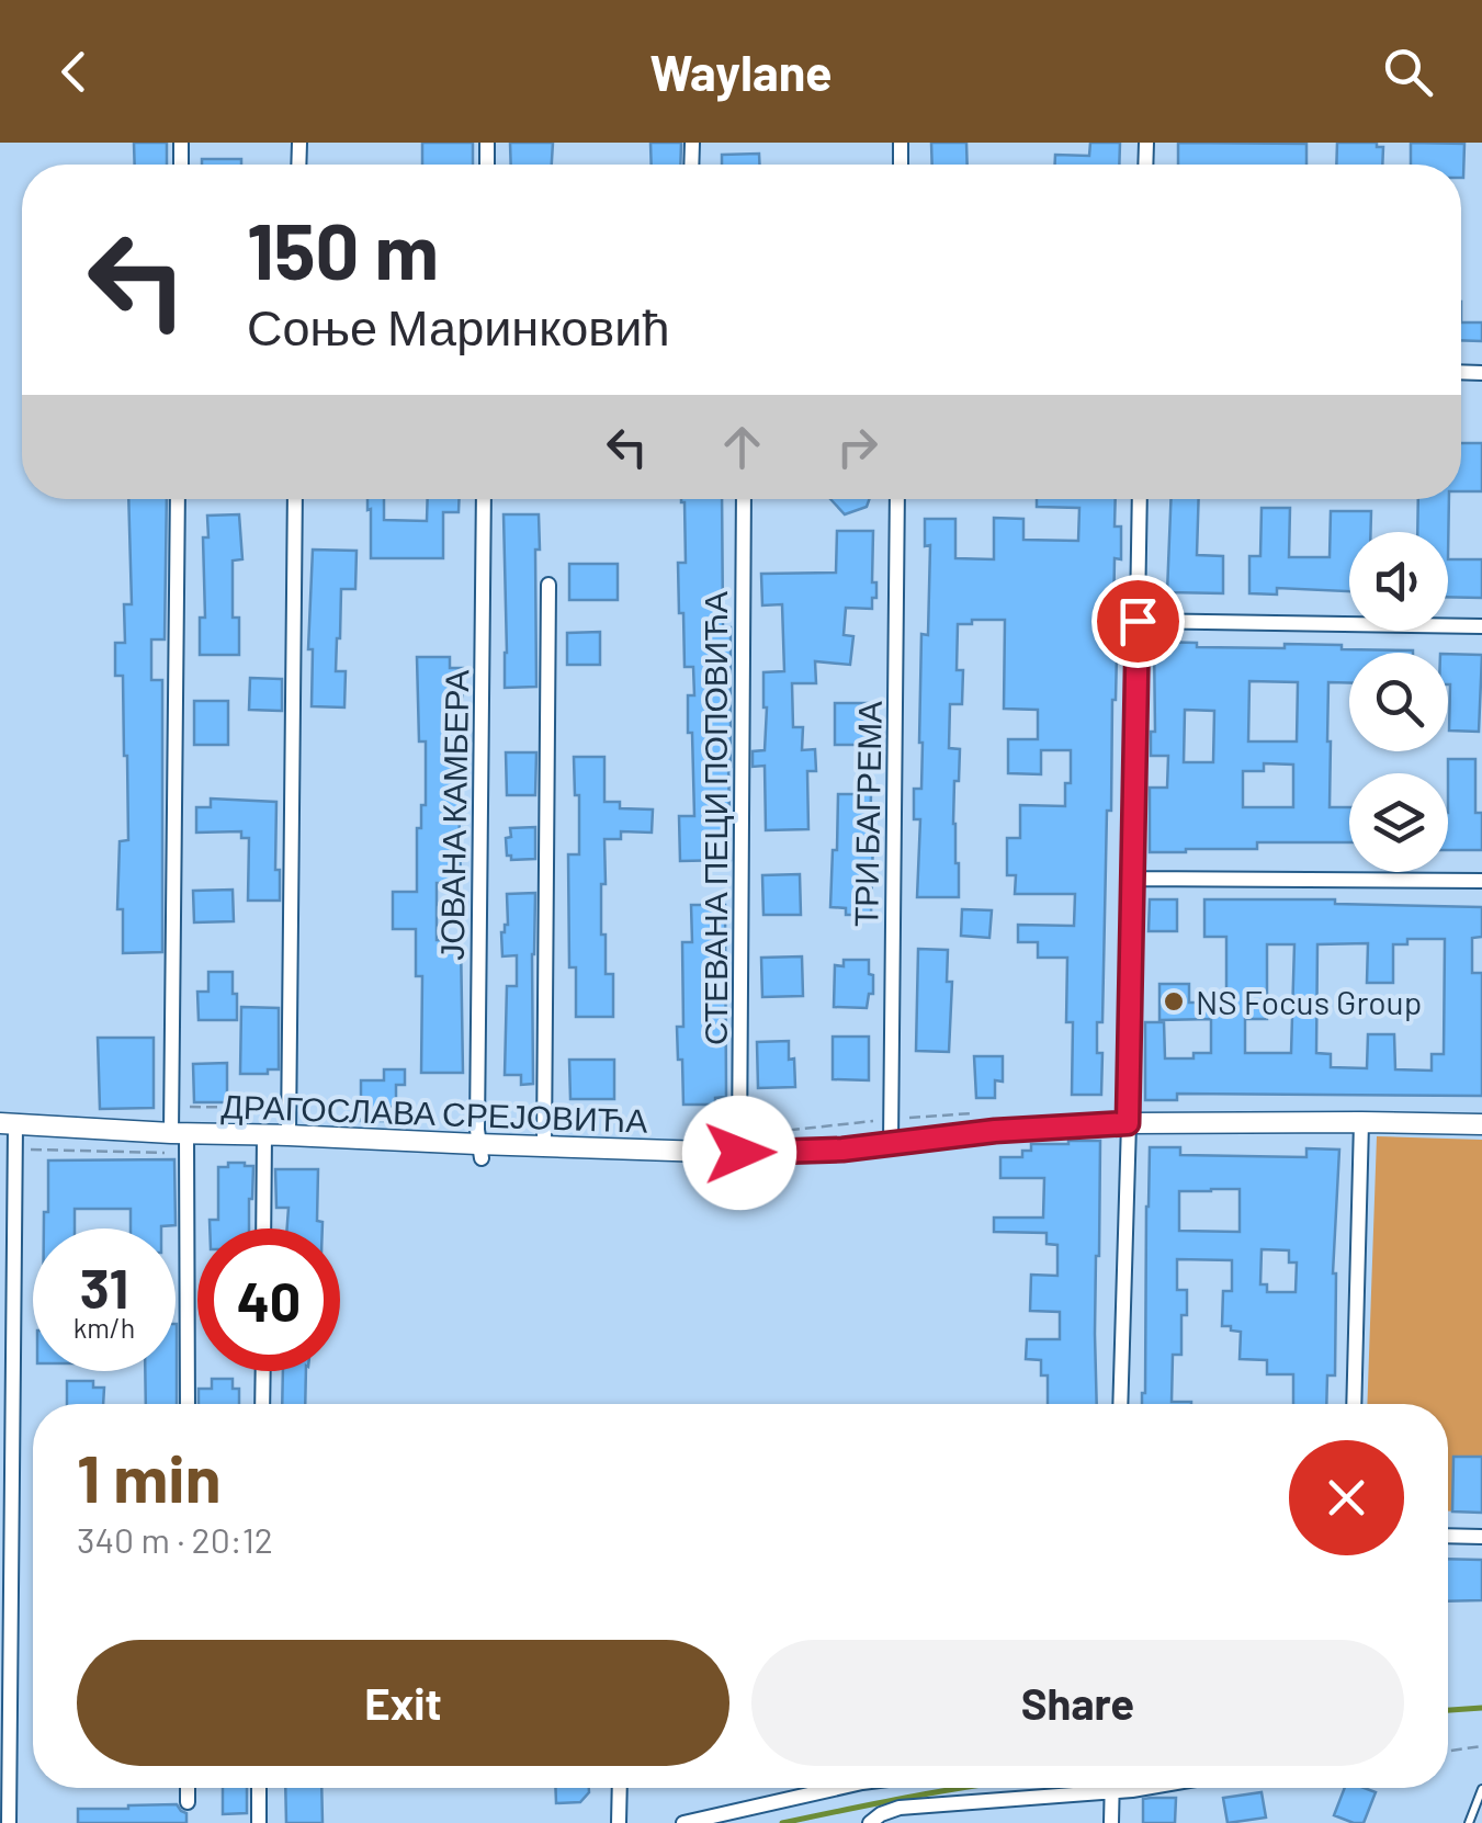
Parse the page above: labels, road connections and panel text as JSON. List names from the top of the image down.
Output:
{
  "streets": {
    "street": [
      "ТРИ БАГРЕМА",
      "ЈОВАНА КАМБЕРА",
      "СТЕВАНА ПЕЦИ ПОПОВИЋА",
      "ДРАГОСЛАВА СРЕЈОВИЋА"
    ]
  },
  "crossings": [
    ["ТРИ БАГРЕМА", "ДРАГОСЛАВА СРЕЈОВИЋА"],
    ["ЈОВАНА КАМБЕРА", "ДРАГОСЛАВА СРЕЈОВИЋА"],
    ["СТЕВАНА ПЕЦИ ПОПОВИЋА", "ДРАГОСЛАВА СРЕЈОВИЋА"]
  ],
  "places": ["NS Focus Group"],
  "page": {
    "header": "Waylane",
    "turn": ["150 m", "Соње Маринковић"],
    "speed": "31 km/h",
    "limit": "40",
    "heading": ["1 min", "340 m · 20:12"],
    "buttons": ["Exit", "Share"]
  }
}
